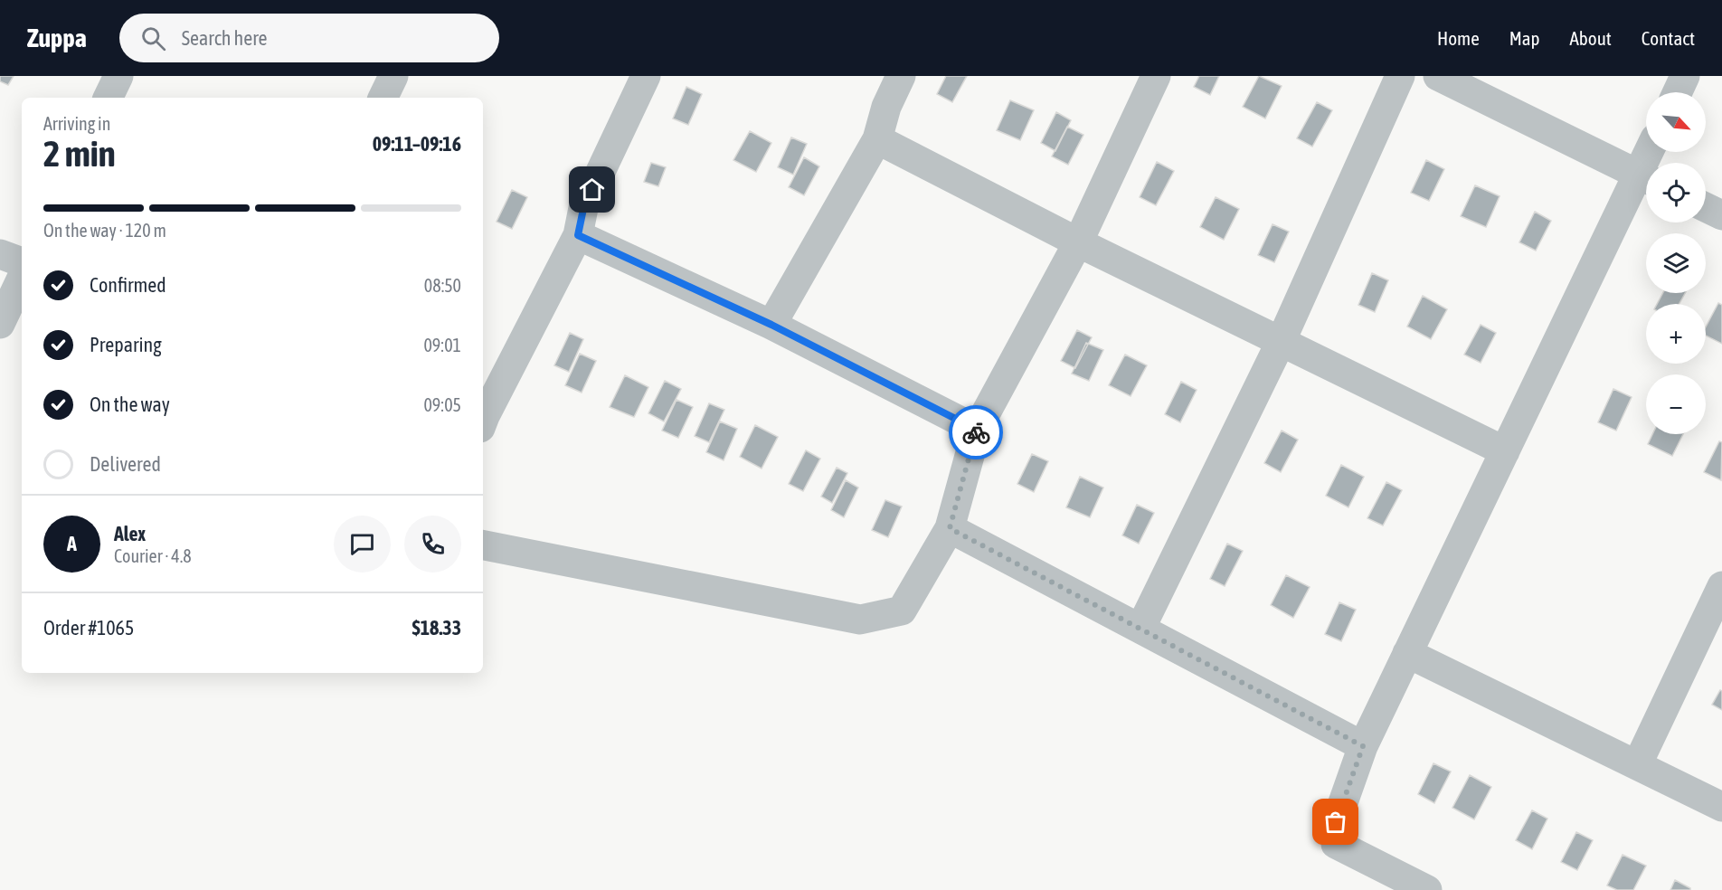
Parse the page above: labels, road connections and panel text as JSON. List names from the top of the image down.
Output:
{
  "north": "bottom right",
  "page": {
    "header": "Zuppa",
    "search": "Search here",
    "nav": [
      "Home",
      "Map",
      "About",
      "Contact"
    ],
    "map_buttons": ["+", "−"],
    "heading": ["2 min", "Arriving in", "09:11–09:16"],
    "panel": [
      "Alex",
      "Courier · 4.8",
      "Order #1065",
      "$18.33"
    ],
    "bar": "On the way · 120 m",
    "list": [
      ["Confirmed", "08:50"],
      ["Preparing", "09:01"],
      ["On the way", "09:05"],
      "Delivered"
    ],
    "round": "A"
  }
}
